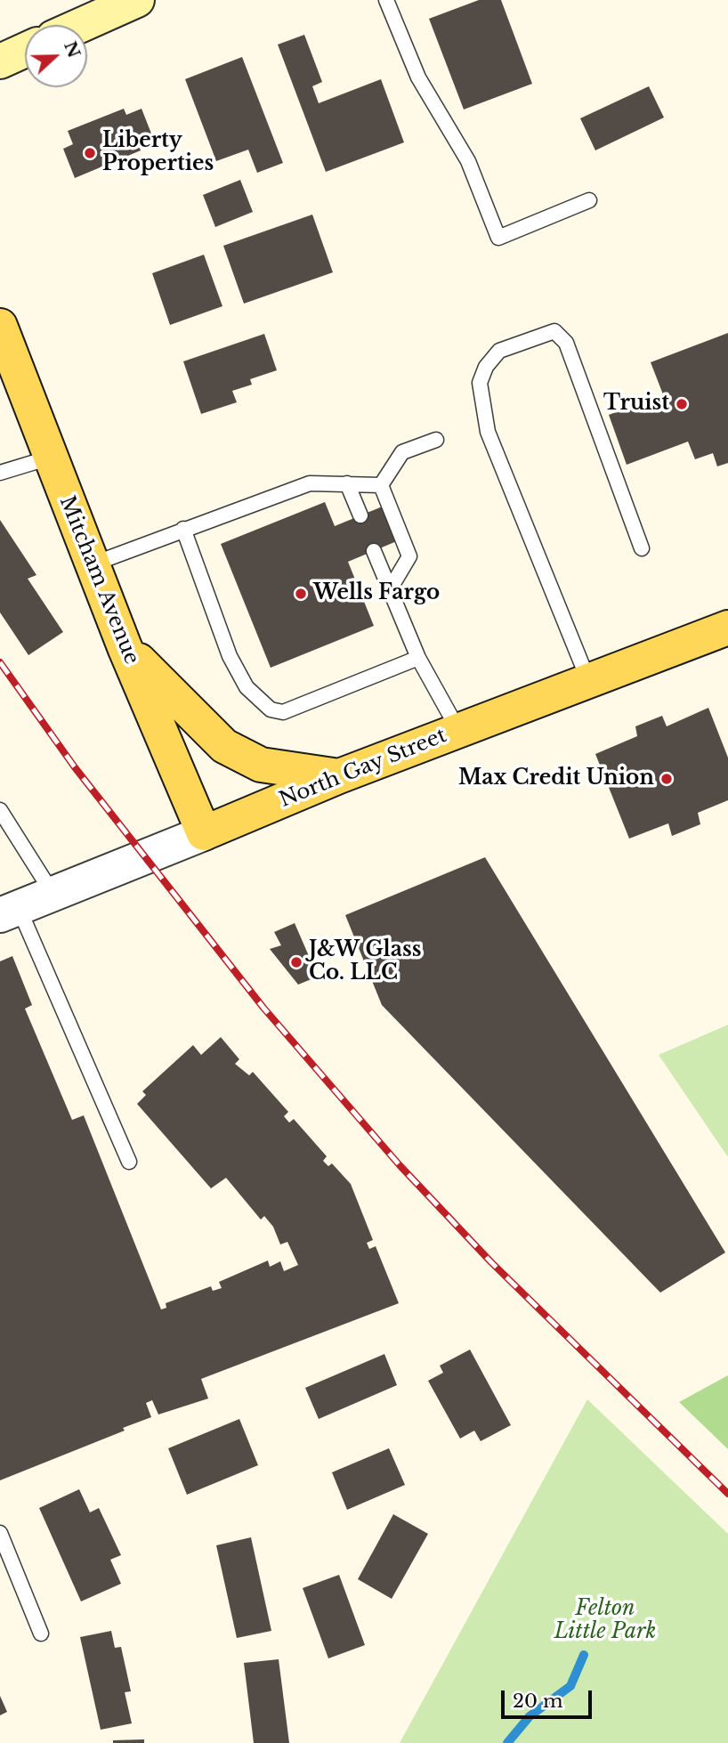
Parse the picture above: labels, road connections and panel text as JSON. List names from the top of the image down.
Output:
{
  "streets": {
    "main road": ["Mitcham Avenue", "North Gay Street"]
  },
  "crossings": [
    ["Mitcham Avenue", "North Gay Street"]
  ],
  "parks": ["Felton Little Park"],
  "places": [
    "Liberty Properties",
    "Truist",
    "Wells Fargo",
    "Max Credit Union",
    "J&W Glass Co. LLC"
  ],
  "scale_bar": "20 m",
  "north": "right"
}
